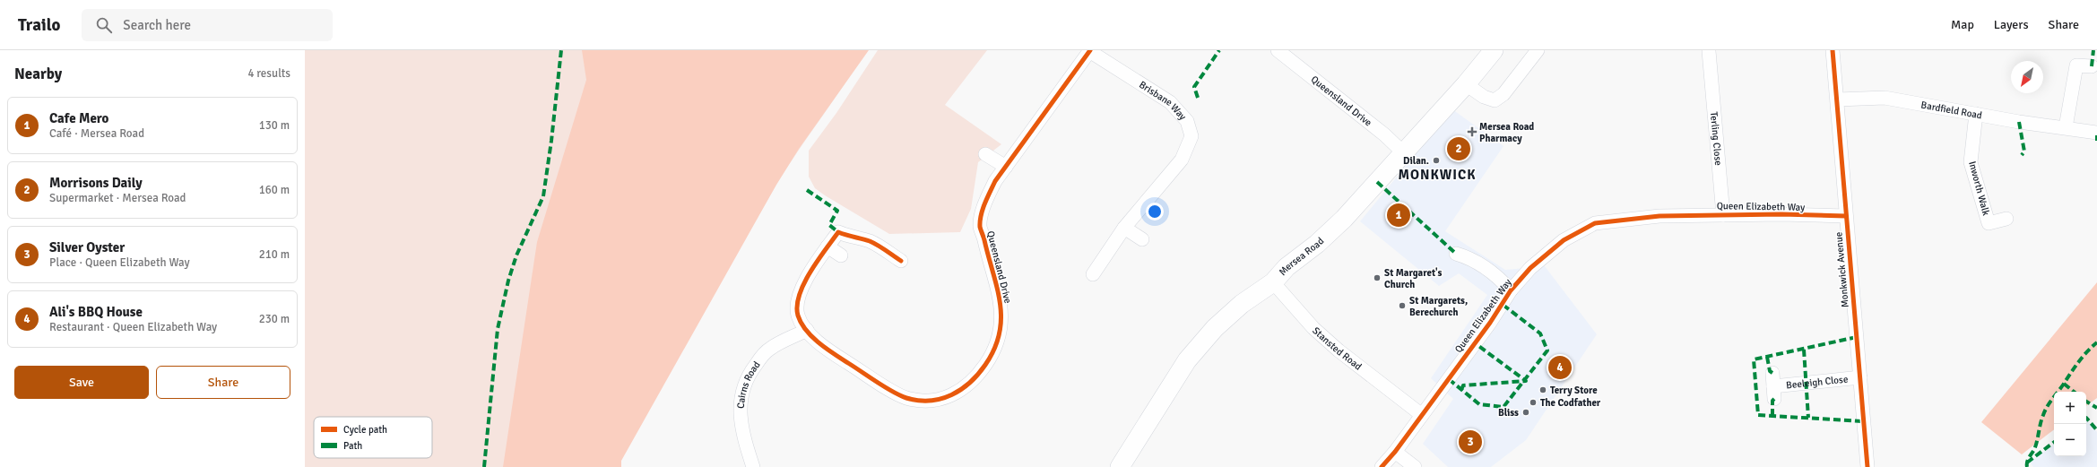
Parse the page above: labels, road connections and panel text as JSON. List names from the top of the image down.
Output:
{
  "streets": {
    "main road": ["Mersea Road"],
    "street": [
      "Queensland Drive",
      "Brisbane Way",
      "Bardfield Road",
      "Terling Close",
      "Inworth Walk",
      "Queen Elizabeth Way",
      "Monkwick Avenue",
      "Stansted Road",
      "Beeleigh Close",
      "Cairns Road"
    ]
  },
  "crossings": [
    ["Queensland Drive", "Brisbane Way"],
    ["Queensland Drive", "Mersea Road"],
    ["Queensland Drive", "Cairns Road"],
    ["Bardfield Road", "Inworth Walk"],
    ["Bardfield Road", "Monkwick Avenue"],
    ["Terling Close", "Queen Elizabeth Way"],
    ["Queen Elizabeth Way", "Monkwick Avenue"],
    ["Queen Elizabeth Way", "Stansted Road"],
    ["Mersea Road", "Stansted Road"],
    ["Monkwick Avenue", "Beeleigh Close"]
  ],
  "districts": ["MONKWICK"],
  "places": {
    "health": ["Mersea Road Pharmacy"],
    "other": [
      "Dilan.",
      "St Margaret's Church",
      "St Margarets, Berechurch",
      "Terry Store",
      "The Codfather",
      "Bliss"
    ]
  },
  "legend": ["Cycle path", "Path"],
  "north": "bottom left",
  "page": {
    "header": "Trailo",
    "search": "Search here",
    "nav": ["Map", "Layers", "Share"],
    "heading": ["Nearby", "4 results"],
    "list": [
      {
        "mark": "1",
        "name": "Cafe Mero",
        "note": "Café · Mersea Road",
        "value": "130 m"
      },
      {
        "mark": "2",
        "name": "Morrisons Daily",
        "note": "Supermarket · Mersea Road",
        "value": "160 m"
      },
      {
        "mark": "3",
        "name": "Silver Oyster",
        "note": "Place · Queen Elizabeth Way",
        "value": "210 m"
      },
      {
        "mark": "4",
        "name": "Ali's BBQ House",
        "note": "Restaurant · Queen Elizabeth Way",
        "value": "230 m"
      }
    ],
    "pins": [
      "2",
      "1",
      "4",
      "3"
    ],
    "buttons": ["Save", "Share"],
    "map_buttons": ["+", "−"]
  }
}
